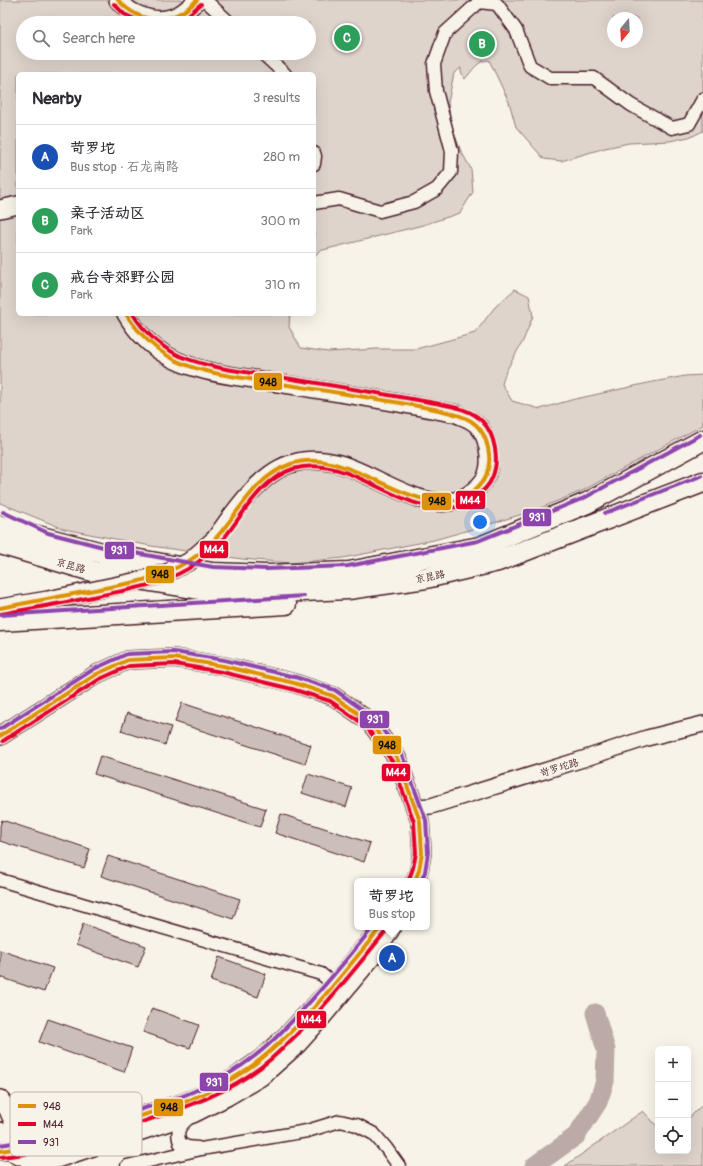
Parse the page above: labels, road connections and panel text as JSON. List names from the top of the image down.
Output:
{
  "streets": {
    "highway": ["京昆路"],
    "street": ["岢罗坨路"]
  },
  "lines": ["transit line 948", "transit line M44", "transit line 931"],
  "legend": ["948", "M44", "931"],
  "north": "bottom",
  "page": {
    "search": "Search here",
    "pins": ["C", "B", "A"],
    "heading": ["Nearby", "3 results"],
    "list": [
      {
        "mark": "A",
        "name": "苛罗坨",
        "note": "Bus stop · 石龙南路",
        "value": "280 m"
      },
      {
        "mark": "B",
        "name": "亲子活动区",
        "note": "Park",
        "value": "300 m"
      },
      {
        "mark": "C",
        "name": "戒台寺郊野公园",
        "note": "Park",
        "value": "310 m"
      }
    ],
    "popup": ["苛罗坨", "Bus stop"],
    "map_buttons": ["+", "−"]
  }
}
